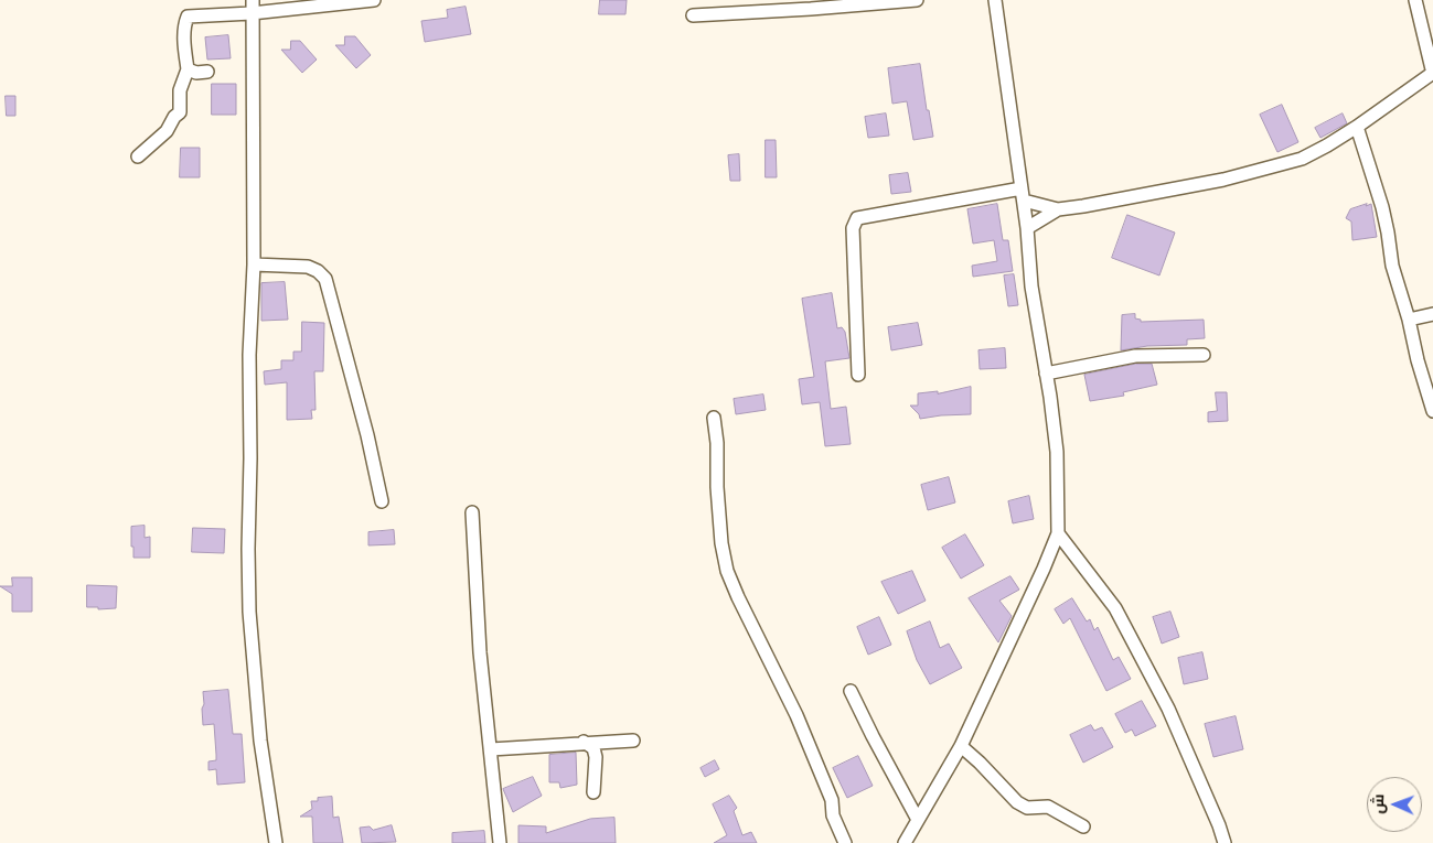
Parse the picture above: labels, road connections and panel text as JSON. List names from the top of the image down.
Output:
{
  "north": "left"
}
